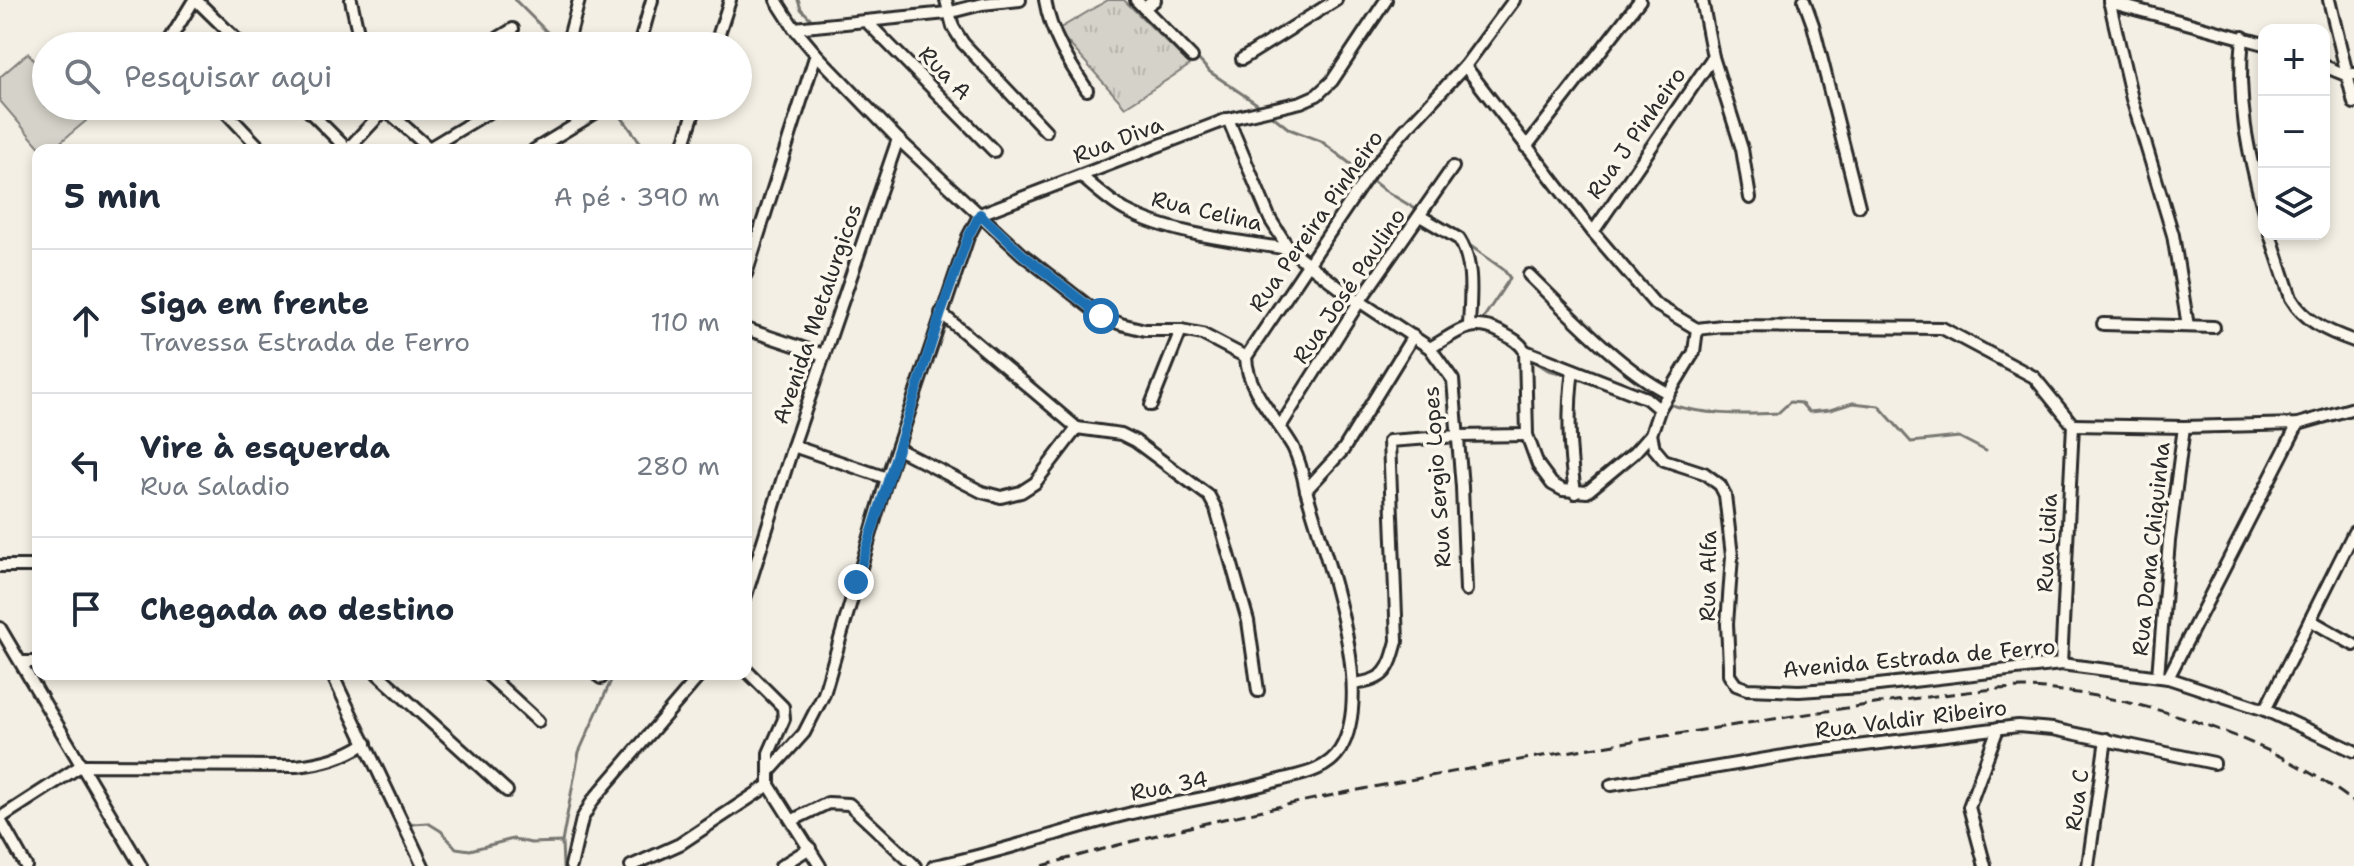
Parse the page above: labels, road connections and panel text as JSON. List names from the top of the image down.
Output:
{
  "streets": {
    "street": [
      "Rua A",
      "Rua J Pinheiro",
      "Rua Diva",
      "Rua Celina",
      "Rua Pereira Pinheiro",
      "Rua José Paulino",
      "Avenida Metalurgicos",
      "Rua Sergio Lopes",
      "Rua Lidia",
      "Rua Dona Chiquinha",
      "Rua Alfa",
      "Avenida Estrada de Ferro",
      "Rua Valdir Ribeiro",
      "Rua 34",
      "Rua C"
    ]
  },
  "crossings": [
    ["Rua Diva", "Rua Celina"],
    ["Rua Celina", "Rua Sergio Lopes"],
    ["Rua Pereira Pinheiro", "Rua Sergio Lopes"],
    ["Rua Pereira Pinheiro", "Rua 34"],
    ["Rua José Paulino", "Rua Sergio Lopes"],
    ["Rua José Paulino", "Rua 34"],
    ["Rua Sergio Lopes", "Rua 34"],
    ["Rua Lidia", "Avenida Estrada de Ferro"],
    ["Rua Dona Chiquinha", "Avenida Estrada de Ferro"],
    ["Rua Alfa", "Avenida Estrada de Ferro"],
    ["Rua Valdir Ribeiro", "Rua C"]
  ],
  "page": {
    "map_buttons": ["+", "−"],
    "search": "Pesquisar aqui",
    "heading": ["5 min", "A pé · 390 m"],
    "list": [
      ["Siga em frente", "Travessa Estrada de Ferro", "110 m"],
      ["Vire à esquerda", "Rua Saladio", "280 m"],
      "Chegada ao destino"
    ]
  }
}
